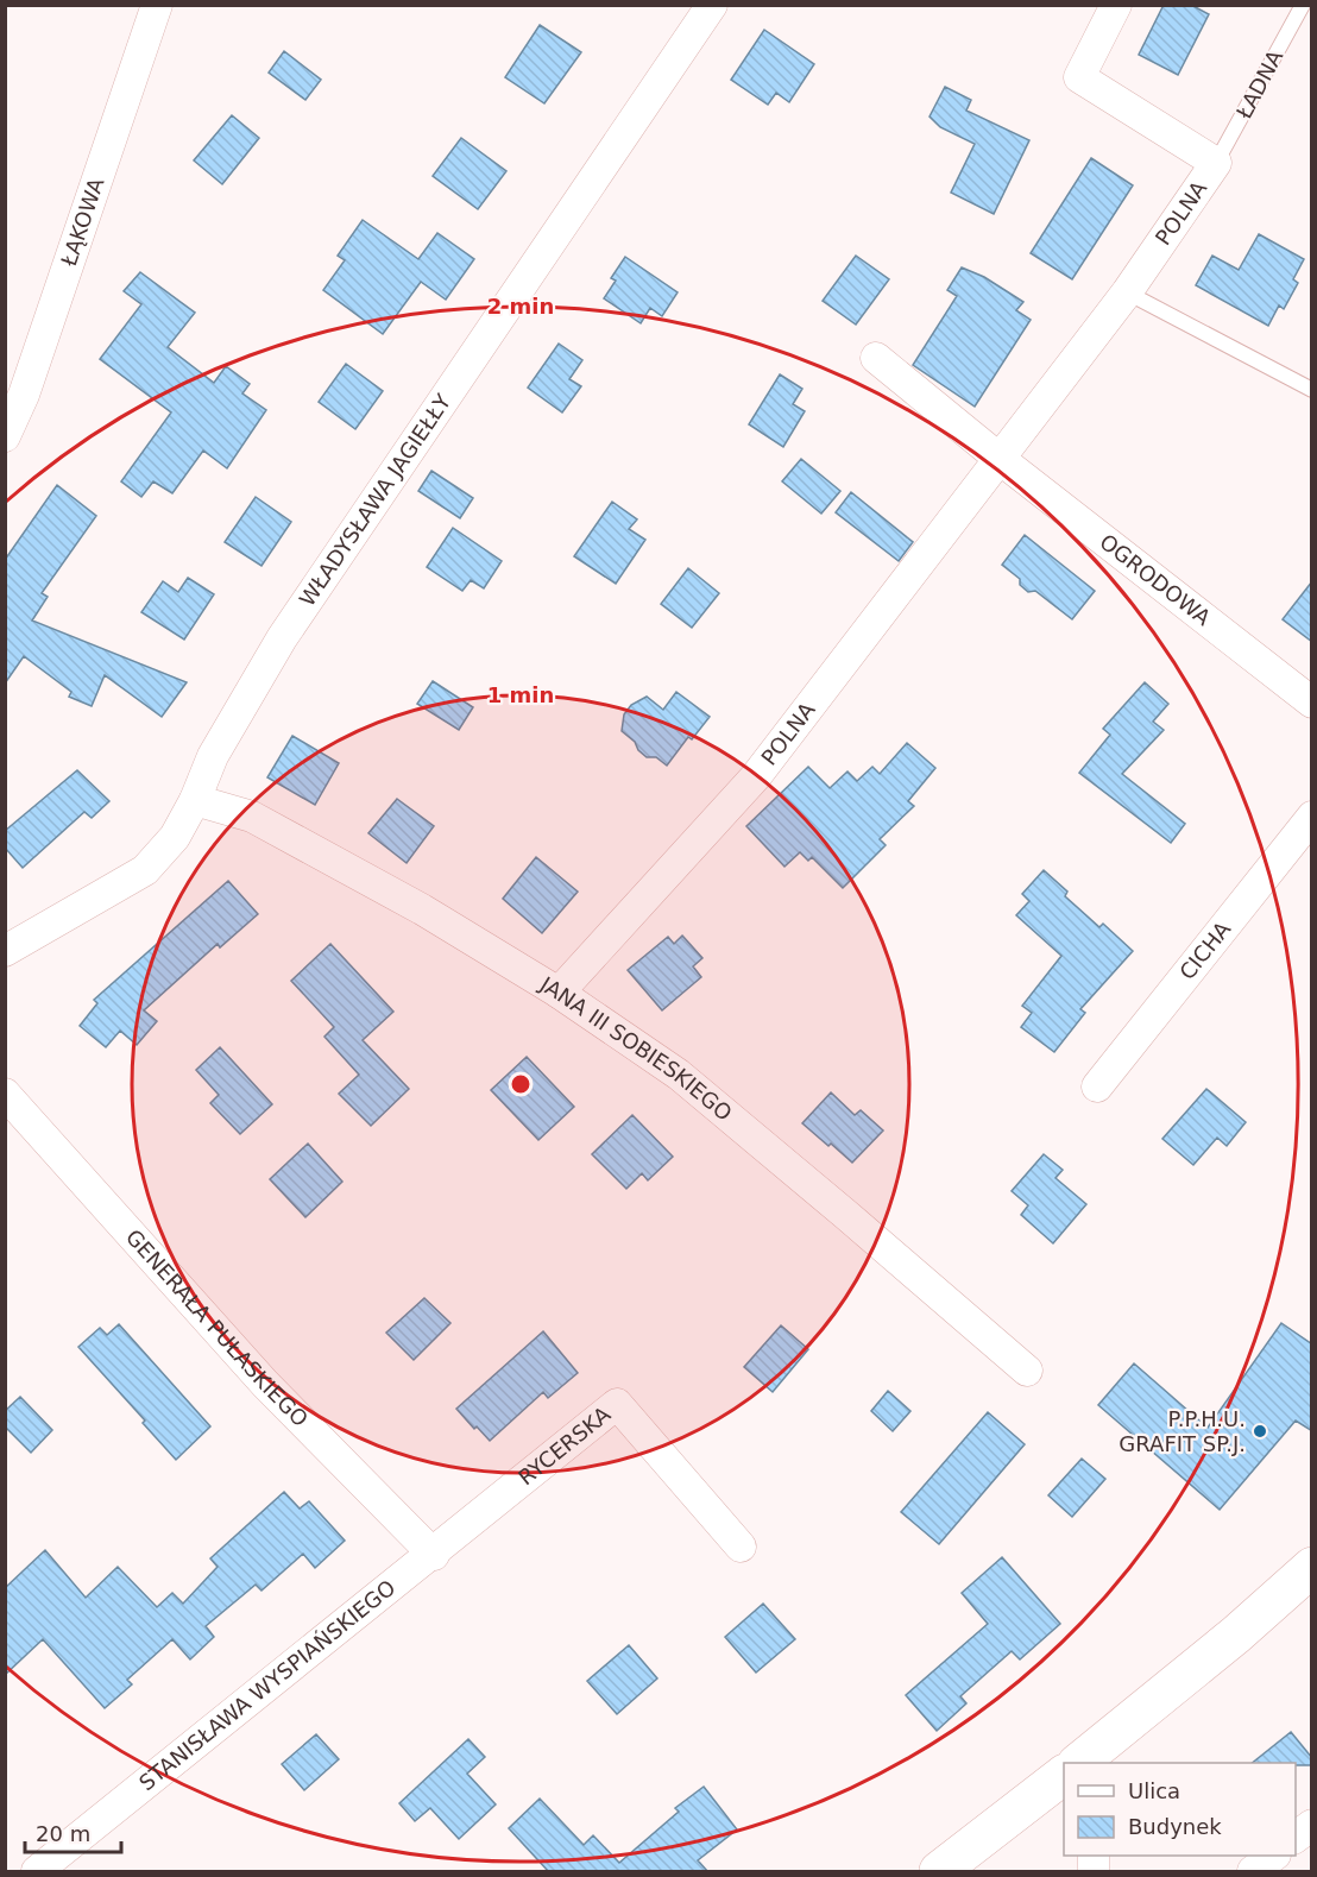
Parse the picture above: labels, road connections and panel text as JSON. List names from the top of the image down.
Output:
{
  "streets": {
    "street": [
      "POLNA",
      "ŁĄKOWA",
      "WŁADYSŁAWA JAGIEŁŁY",
      "OGRODOWA",
      "CICHA",
      "JANA III SOBIESKIEGO",
      "GENERAŁA PUŁASKIEGO",
      "RYCERSKA",
      "STANISŁAWA WYSPIAŃSKIEGO"
    ],
    "lane": ["ŁADNA"]
  },
  "crossings": [
    ["ŁADNA", "POLNA"],
    ["POLNA", "OGRODOWA"],
    ["POLNA", "JANA III SOBIESKIEGO"],
    ["WŁADYSŁAWA JAGIEŁŁY", "JANA III SOBIESKIEGO"],
    ["GENERAŁA PUŁASKIEGO", "RYCERSKA"],
    ["GENERAŁA PUŁASKIEGO", "STANISŁAWA WYSPIAŃSKIEGO"],
    ["RYCERSKA", "STANISŁAWA WYSPIAŃSKIEGO"]
  ],
  "places": ["P.P.H.U. GRAFIT SP.J."],
  "legend": ["Ulica", "Budynek"],
  "scale_bar": "20 m",
  "rings": ["2 min", "1 min"]
}
